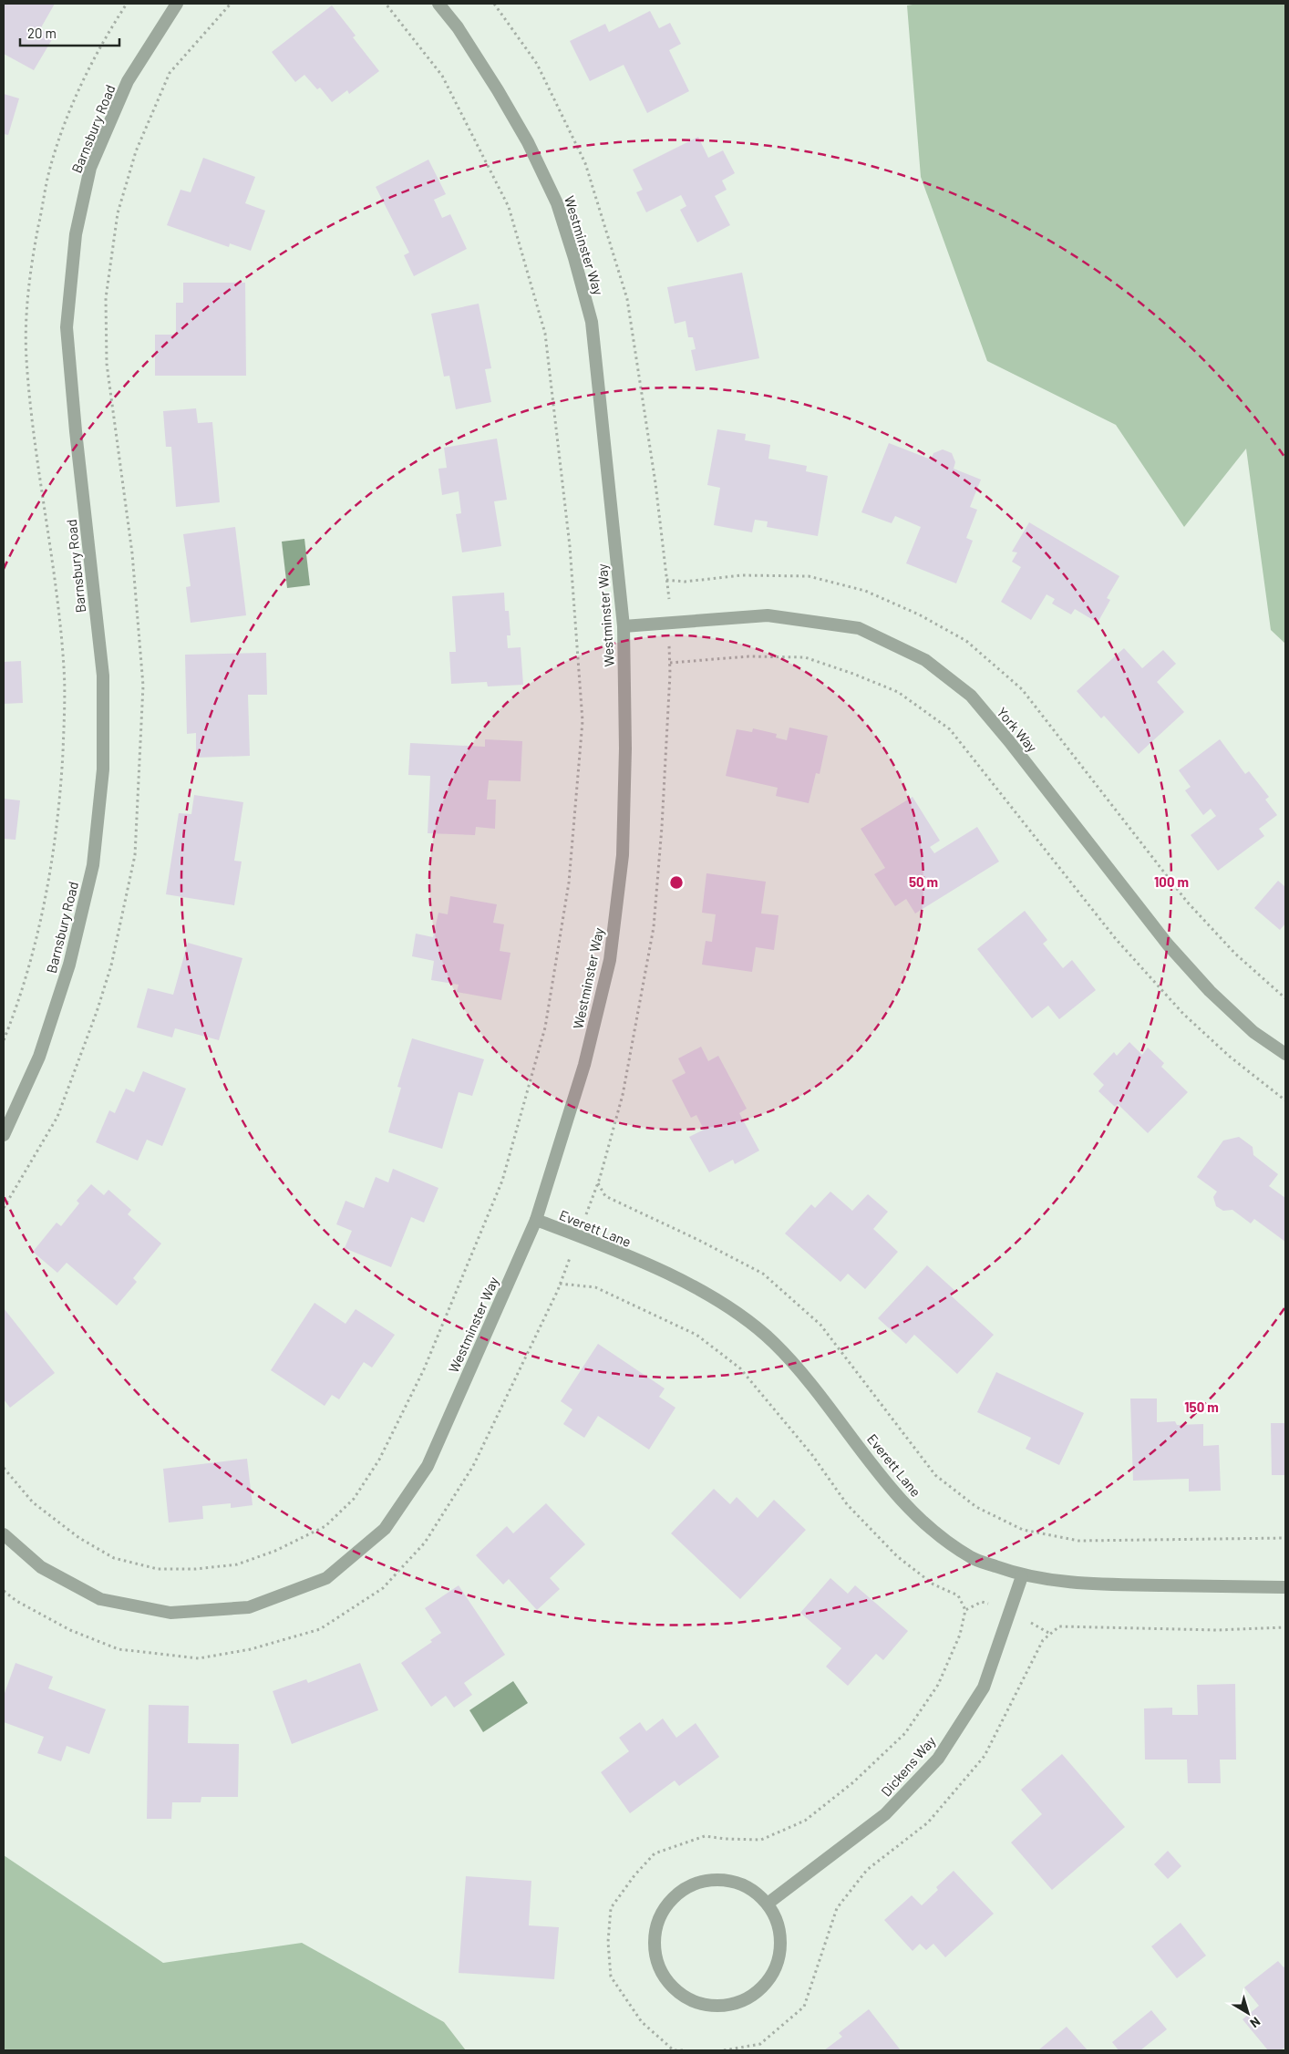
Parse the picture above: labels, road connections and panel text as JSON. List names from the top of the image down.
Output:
{
  "streets": {
    "street": [
      "Barnsbury Road",
      "Westminster Way",
      "York Way",
      "Everett Lane",
      "Dickens Way"
    ]
  },
  "crossings": [
    ["Westminster Way", "York Way"],
    ["Westminster Way", "Everett Lane"],
    ["Everett Lane", "Dickens Way"]
  ],
  "scale_bar": "20 m",
  "north": "bottom right",
  "rings": ["50 m", "100 m", "150 m"]
}
